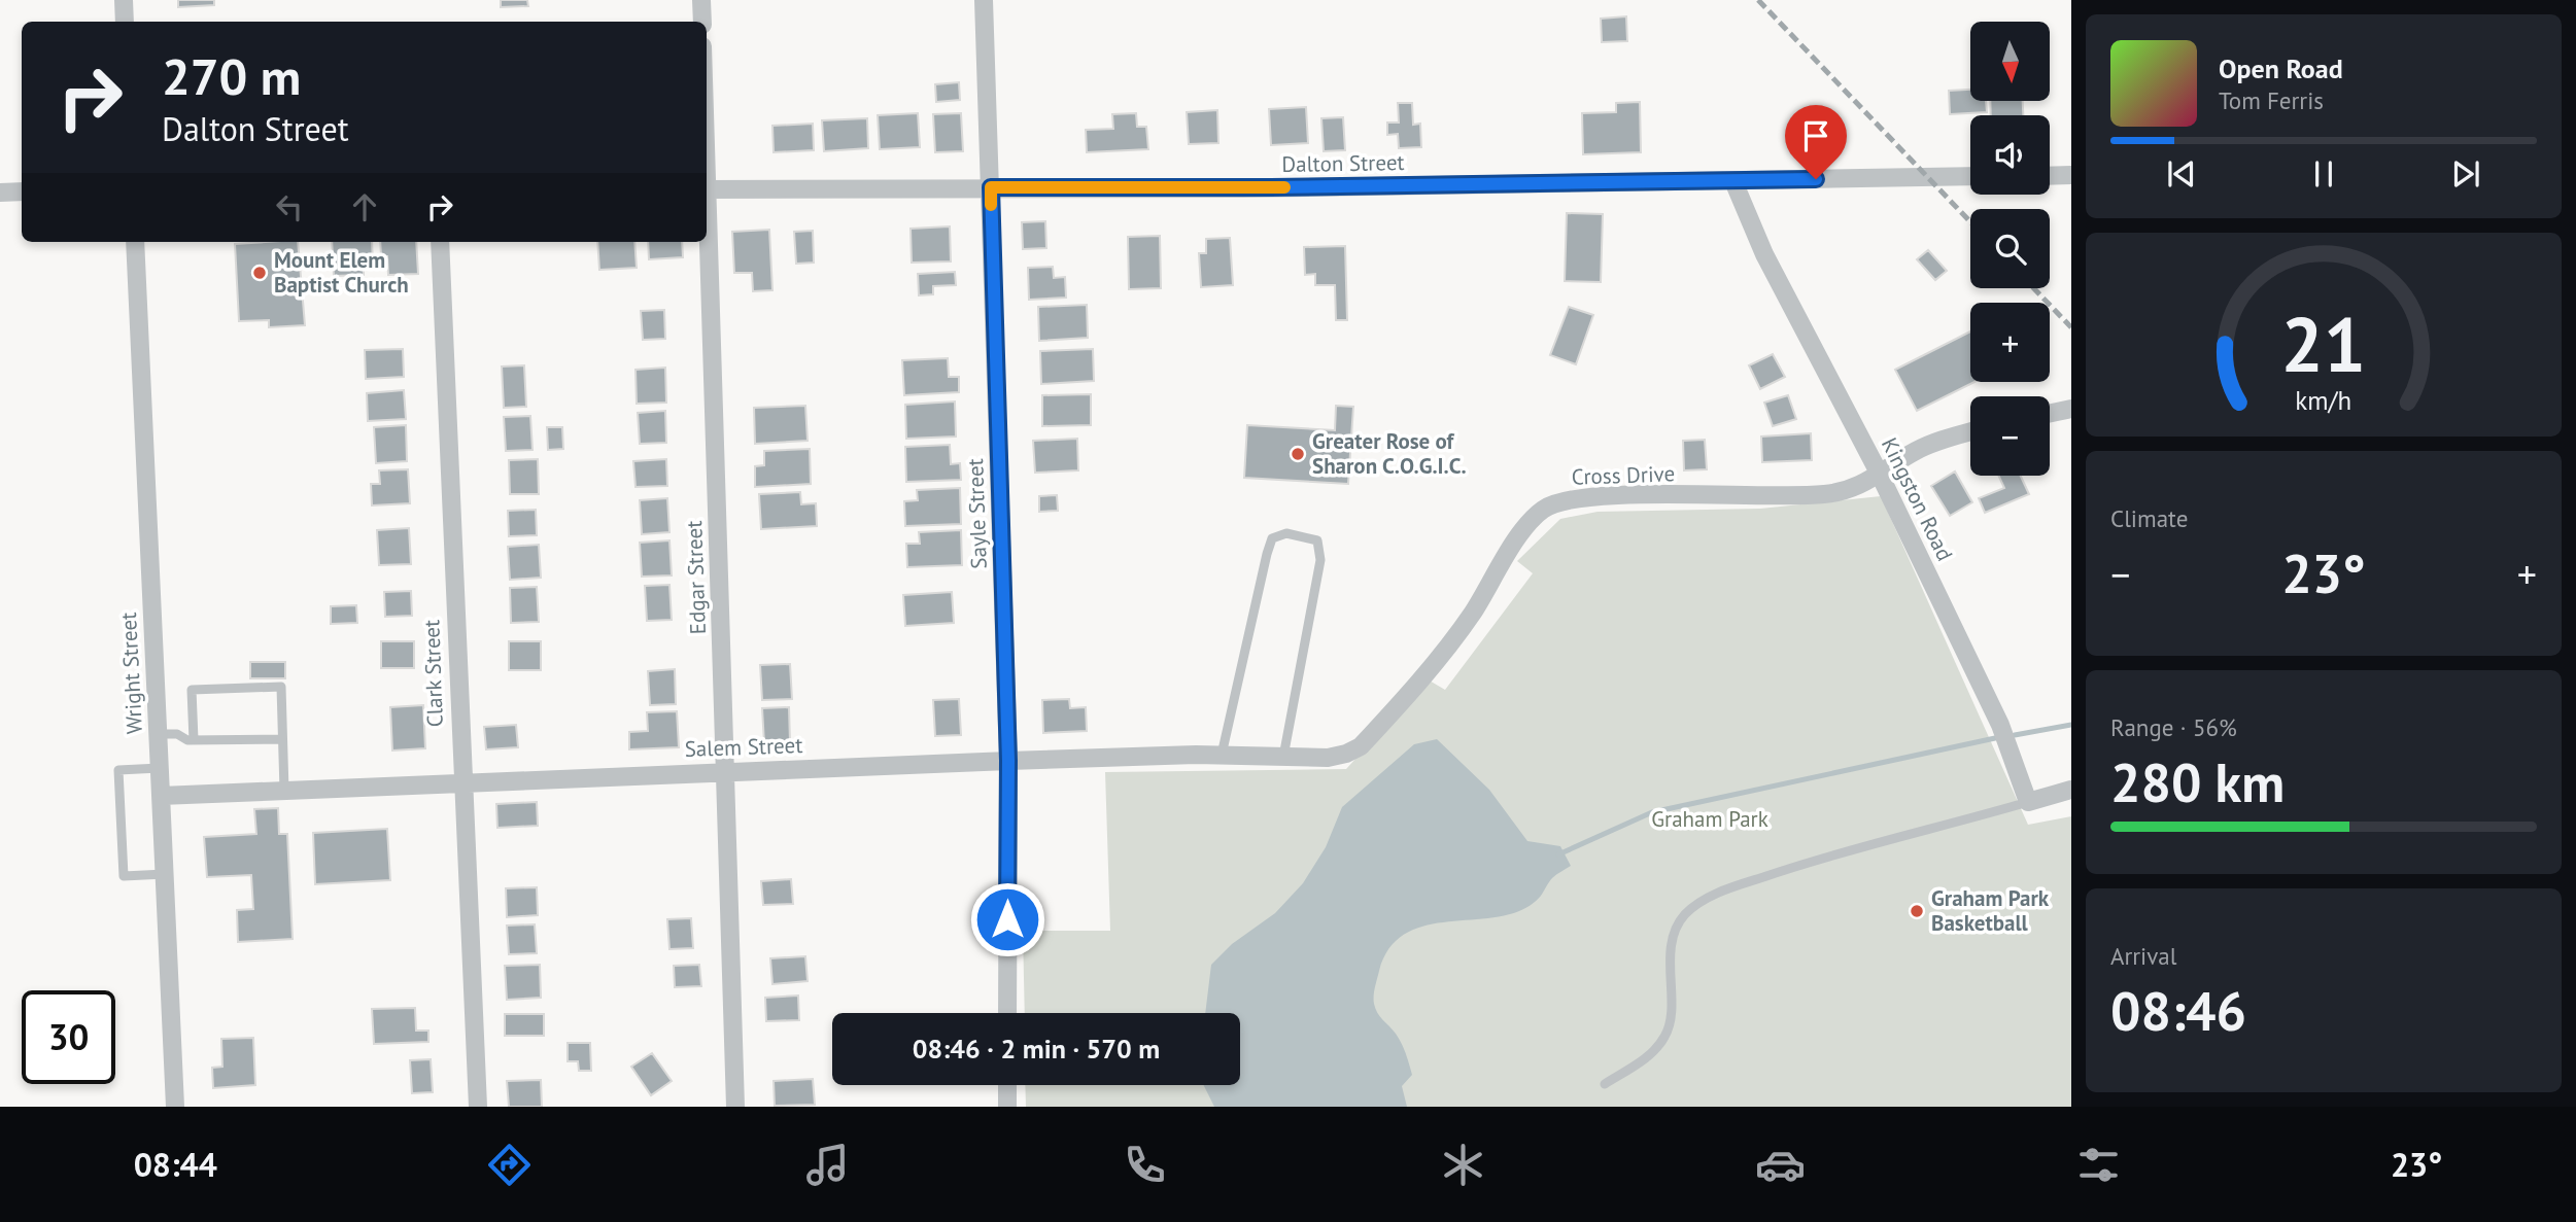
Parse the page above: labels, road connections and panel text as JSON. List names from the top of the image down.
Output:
{
  "streets": {
    "street": [
      "Dalton Street",
      "Cross Drive",
      "Kingston Road",
      "Sayle Street",
      "Edgar Street",
      "Wright Street",
      "Clark Street",
      "Salem Street"
    ]
  },
  "crossings": [
    ["Dalton Street", "Kingston Road"],
    ["Dalton Street", "Sayle Street"],
    ["Cross Drive", "Kingston Road"],
    ["Cross Drive", "Salem Street"],
    ["Sayle Street", "Salem Street"],
    ["Edgar Street", "Salem Street"],
    ["Wright Street", "Salem Street"],
    ["Clark Street", "Salem Street"]
  ],
  "parks": ["Graham Park"],
  "places": ["Mount Elem Baptist Church", "Greater Rose of Sharon C.O.G.I.C.", "Graham Park Basketball"],
  "north": "bottom",
  "page": {
    "map_buttons": ["+", "−"],
    "turn": ["270 m", "Dalton Street"],
    "song": ["Open Road", "Tom Ferris"],
    "tile": [
      "Climate",
      ["Range · 56%", "280 km"],
      ["Arrival", "08:46"]
    ],
    "heat": ["−", "23°", "+"],
    "limit": "30",
    "trip": "08:46 · 2 min · 570 m",
    "tabs": ["08:44", "23°"],
    "gauge": ["21", "km/h"]
  }
}
